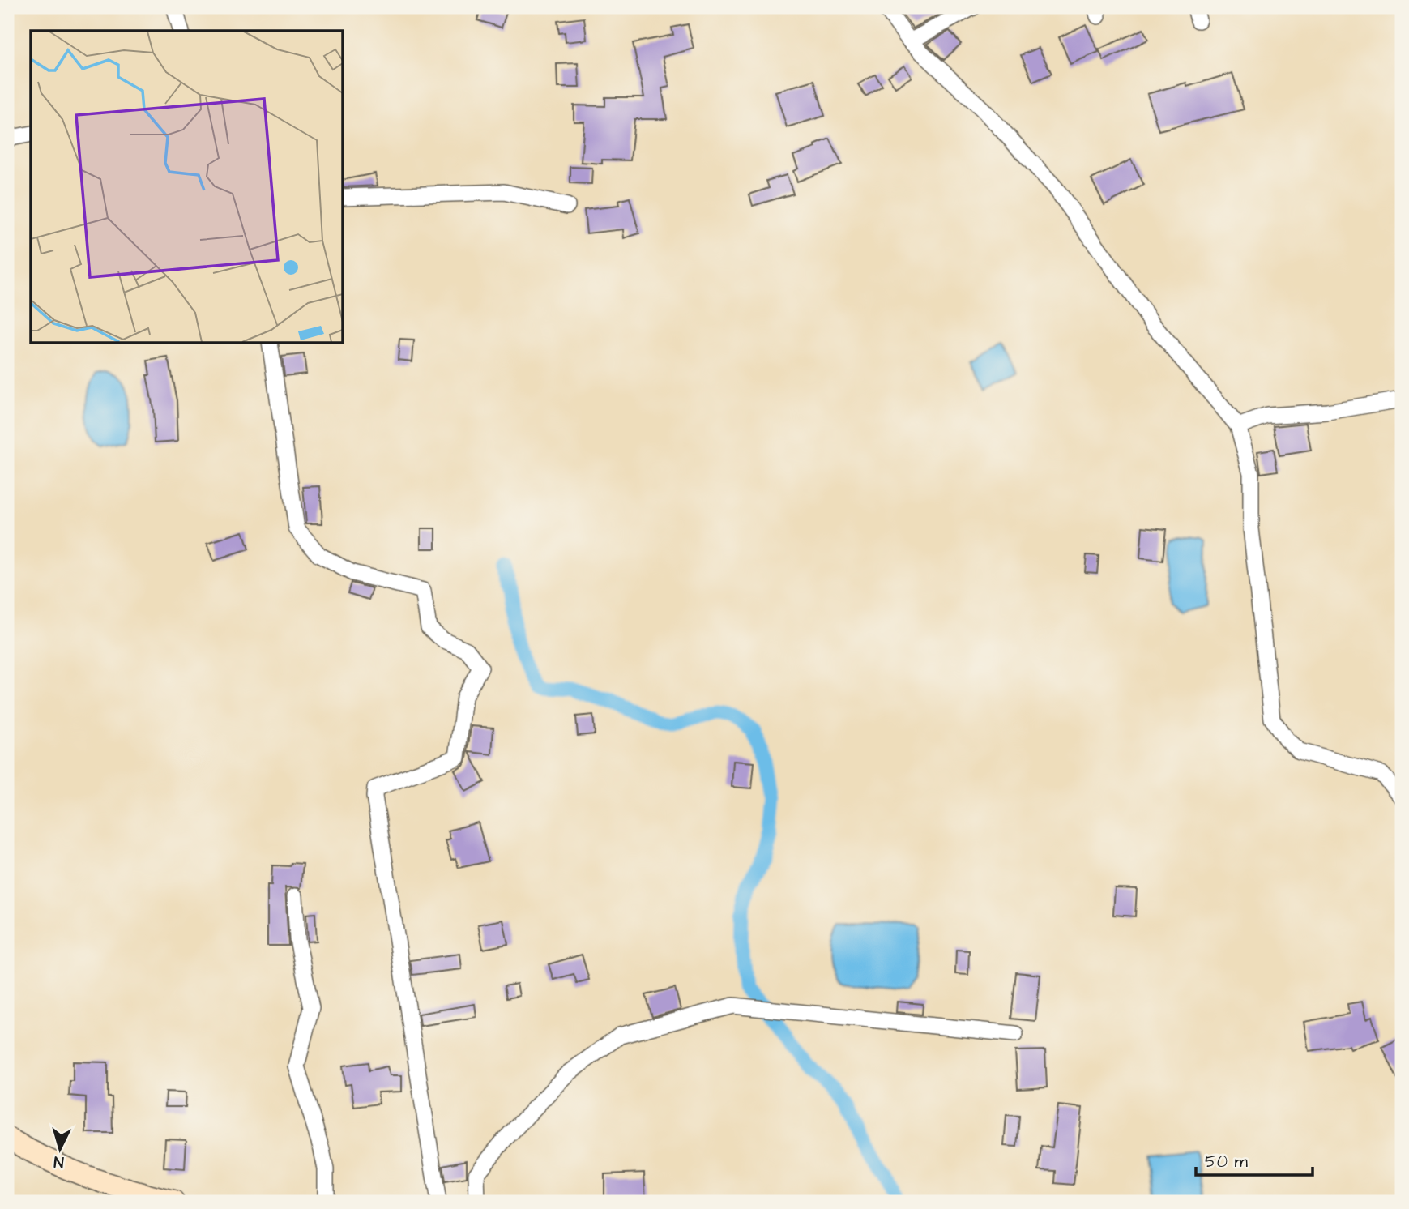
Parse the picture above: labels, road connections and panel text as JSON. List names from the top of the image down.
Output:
{
  "scale_bar": "50 m",
  "north": "bottom"
}
